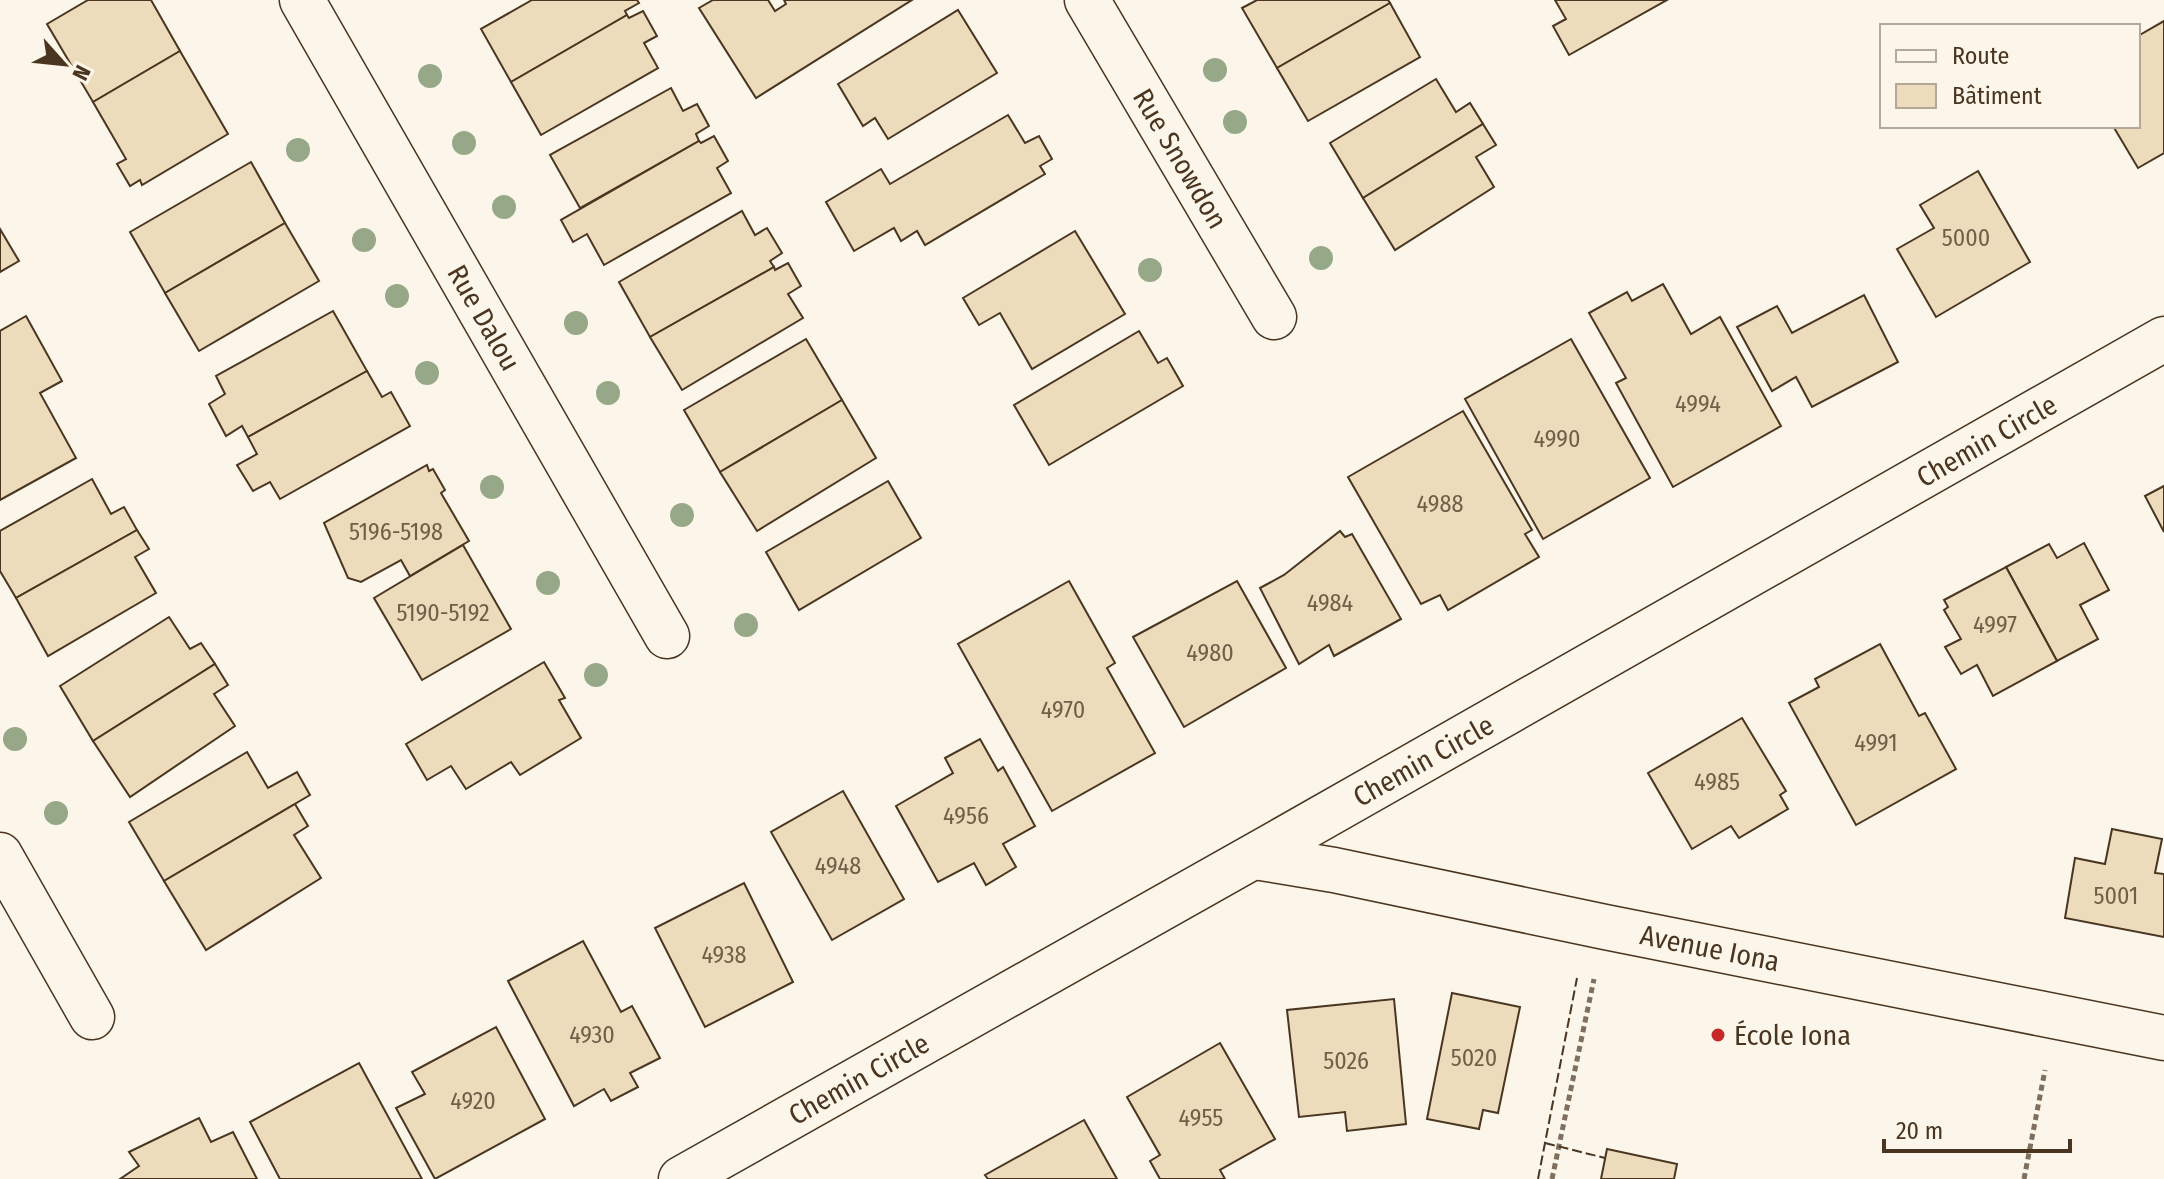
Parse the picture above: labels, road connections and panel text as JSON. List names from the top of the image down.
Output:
{
  "streets": {
    "street": [
      "Rue Snowdon",
      "Rue Dalou",
      "Chemin Circle",
      "Avenue Iona"
    ]
  },
  "crossings": [
    ["Chemin Circle", "Avenue Iona"]
  ],
  "places": ["École Iona"],
  "house_numbers": [
    "5000",
    "4994",
    "4990",
    "4988",
    "5196-5198",
    "4984",
    "5190-5192",
    "4997",
    "4980",
    "4970",
    "4991",
    "4985",
    "4956",
    "4948",
    "5001",
    "4938",
    "4930",
    "5020",
    "5026",
    "4920",
    "4955"
  ],
  "legend": ["Route", "Bâtiment"],
  "scale_bar": "20 m",
  "north": "bottom right"
}
